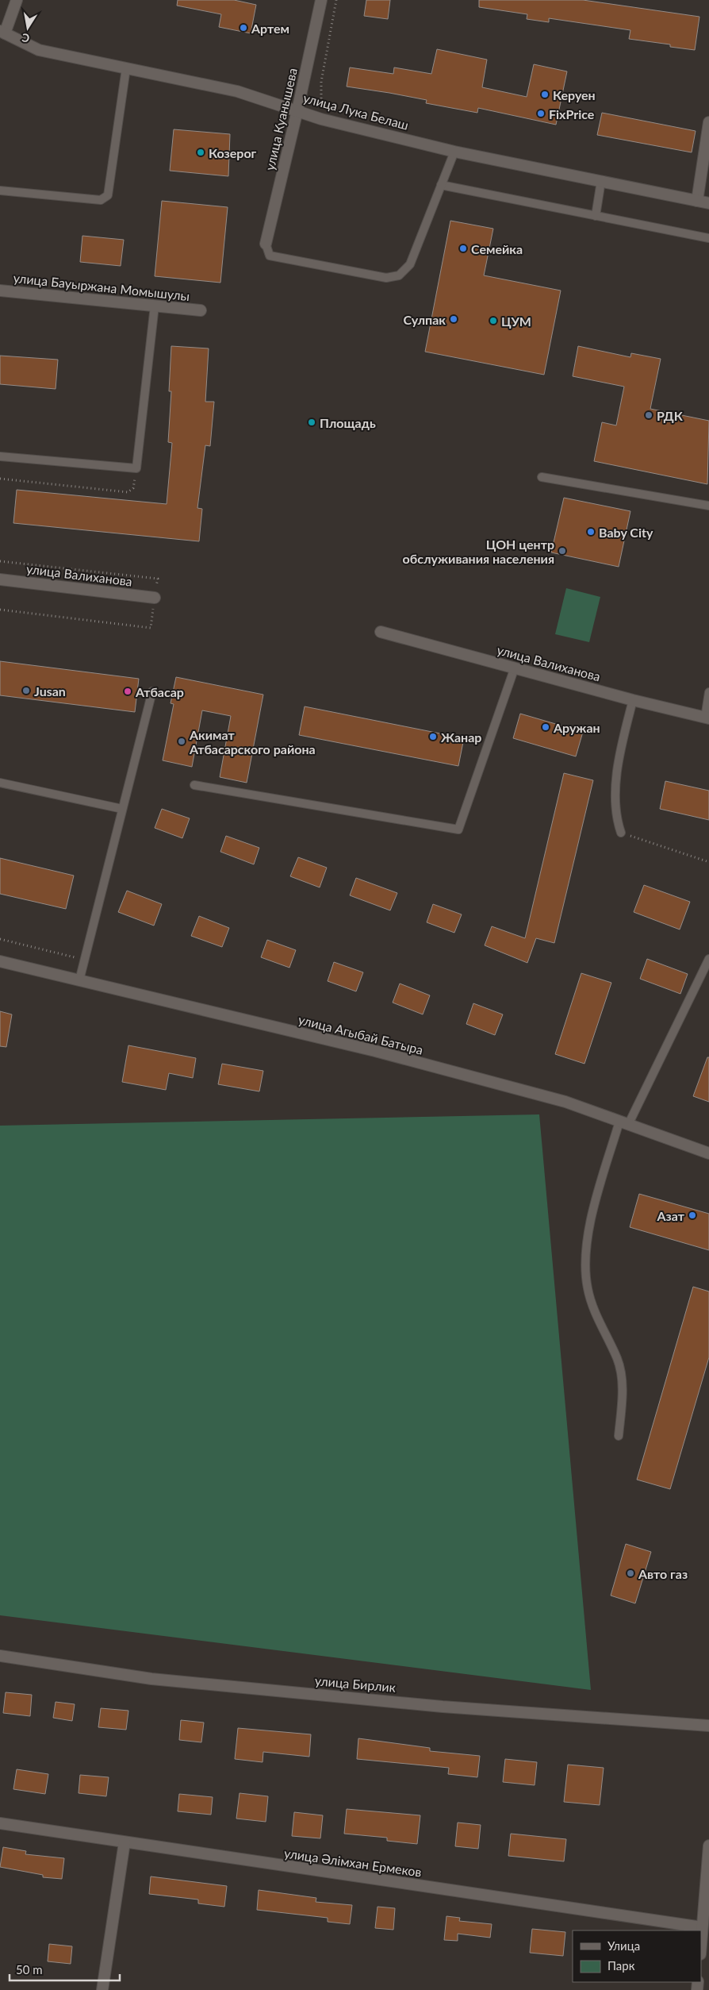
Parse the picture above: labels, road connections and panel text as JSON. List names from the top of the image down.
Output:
{
  "streets": {
    "street": [
      "улица Лука Белаш",
      "улица Куанышева",
      "улица Бауыржана Момышулы",
      "улица Валиханова",
      "улица Агыбай Батыра",
      "улица Бирлик",
      "улица Әлімхан Ермеков"
    ]
  },
  "crossings": [
    ["улица Лука Белаш", "улица Куанышева"]
  ],
  "places": [
    "Артем",
    "Керуен",
    "FixPrice",
    "Козерог",
    "Семейка",
    "Сулпак",
    "ЦУМ",
    "РДК",
    "Площадь",
    "Baby City",
    "ЦОН центр обслуживания населения",
    "Jusan",
    "Атбасар",
    "Аружан",
    "Жанар",
    "Акимат Атбасарского района",
    "Азат",
    "Авто газ"
  ],
  "legend": ["Улица", "Парк"],
  "scale_bar": "50 m",
  "north": "bottom"
}
